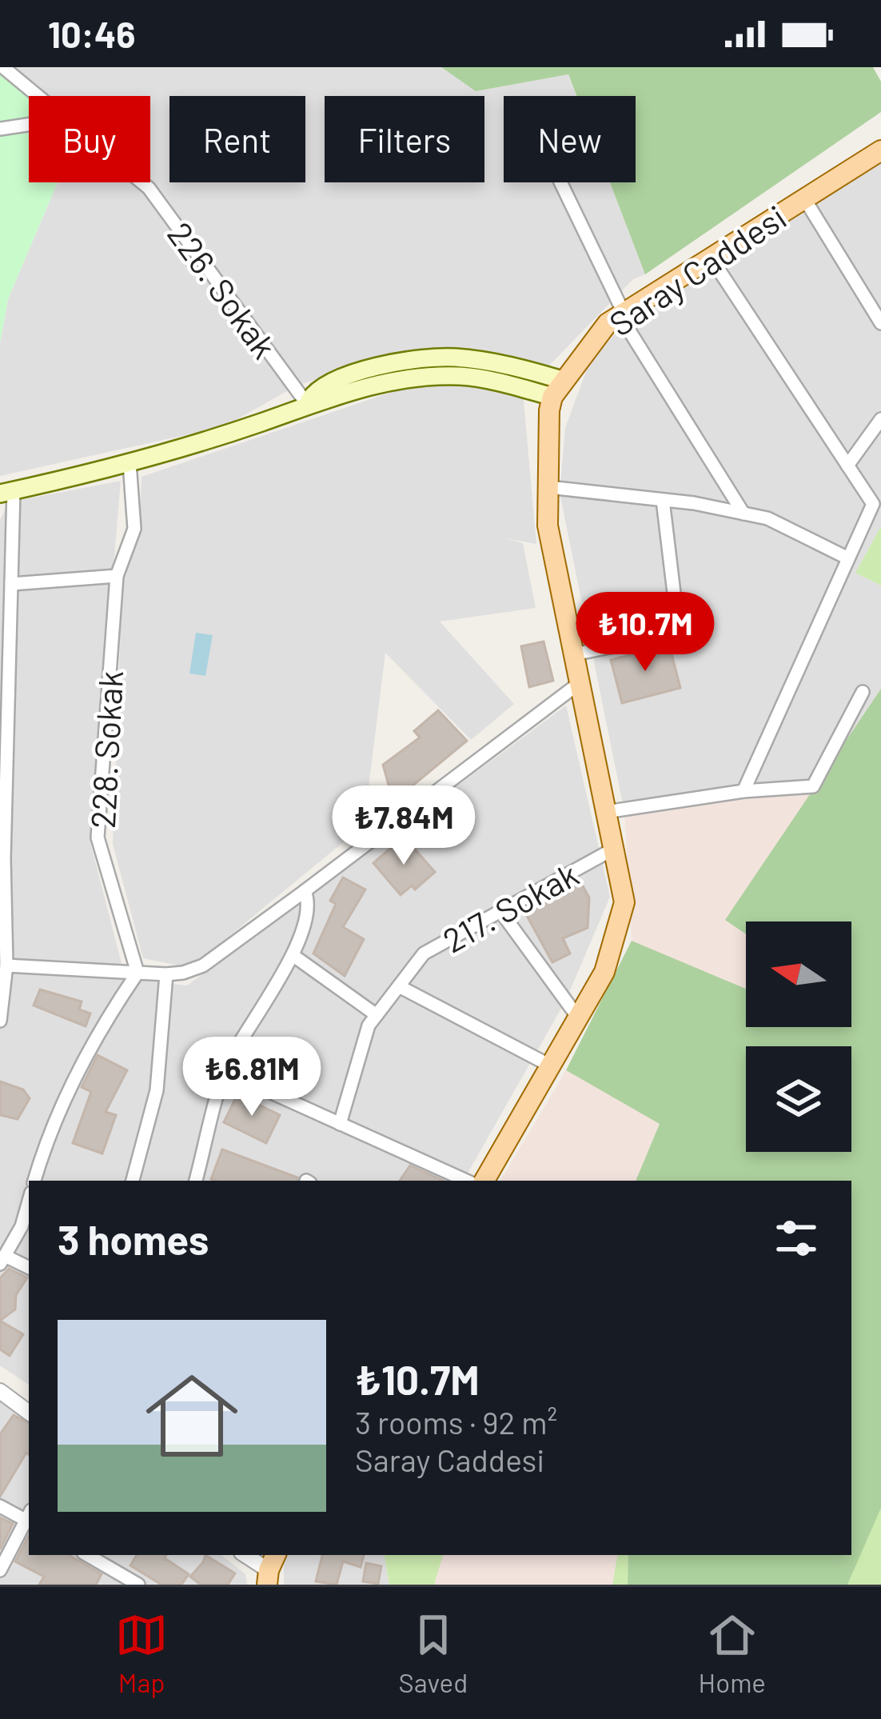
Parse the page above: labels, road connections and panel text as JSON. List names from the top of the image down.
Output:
{
  "streets": {
    "main road": ["Saray Caddesi"],
    "street": ["226. Sokak", "228. Sokak", "217. Sokak"]
  },
  "north": "left",
  "page": {
    "status": "10:46",
    "chip": [
      "Buy",
      "Rent",
      "Filters",
      "New"
    ],
    "price": ["₺10.7M", "₺7.84M", "₺6.81M"],
    "heading": "3 homes",
    "list": [
      {
        "name": "₺10.7M",
        "note": "3 rooms · 92 m² · Saray Caddesi"
      }
    ],
    "tabs": ["Map", "Saved", "Home"]
  }
}
